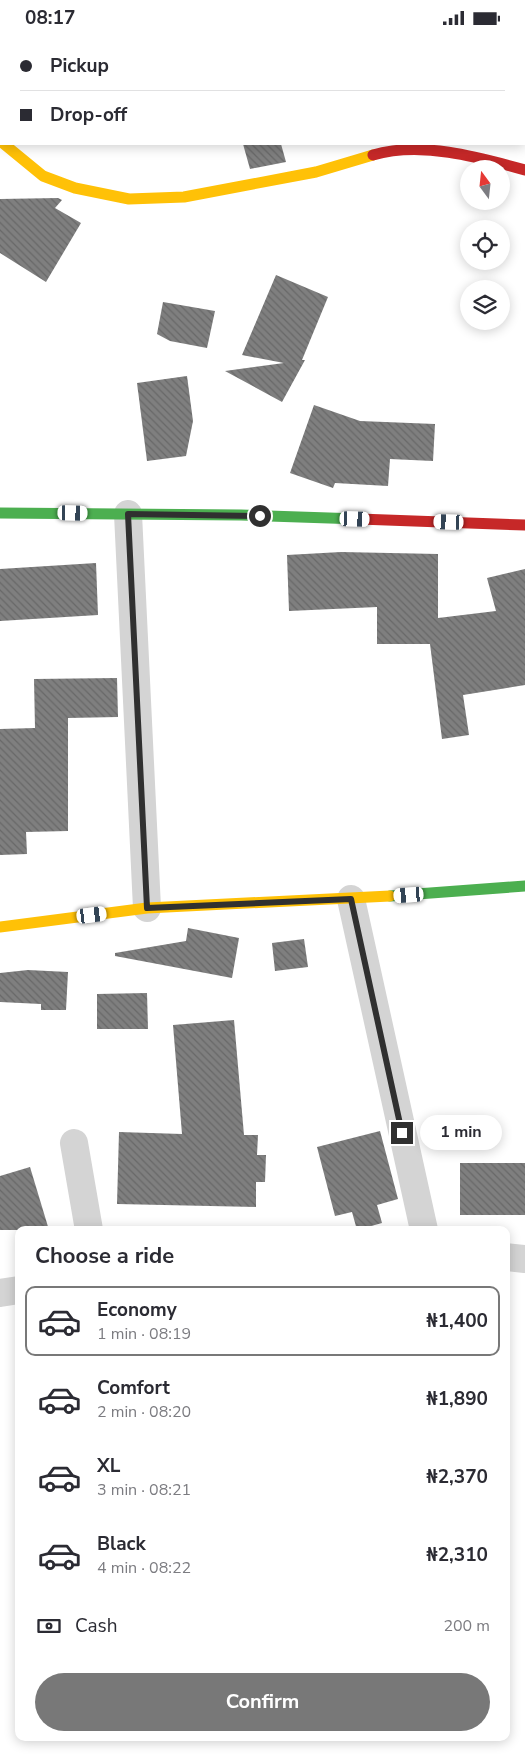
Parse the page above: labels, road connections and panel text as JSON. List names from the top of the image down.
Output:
{
  "north": "top",
  "page": {
    "status": "08:17",
    "banner": ["Pickup", "Drop-off"],
    "bubble": "1 min",
    "heading": "Choose a ride",
    "list": [
      {
        "name": "Economy",
        "note": "1 min · 08:19",
        "value": "₦1,400"
      },
      {
        "name": "Comfort",
        "note": "2 min · 08:20",
        "value": "₦1,890"
      },
      {
        "name": "XL",
        "note": "3 min · 08:21",
        "value": "₦2,370"
      },
      {
        "name": "Black",
        "note": "4 min · 08:22",
        "value": "₦2,310"
      }
    ],
    "pay": ["Cash", "200 m"],
    "buttons": "Confirm"
  }
}
